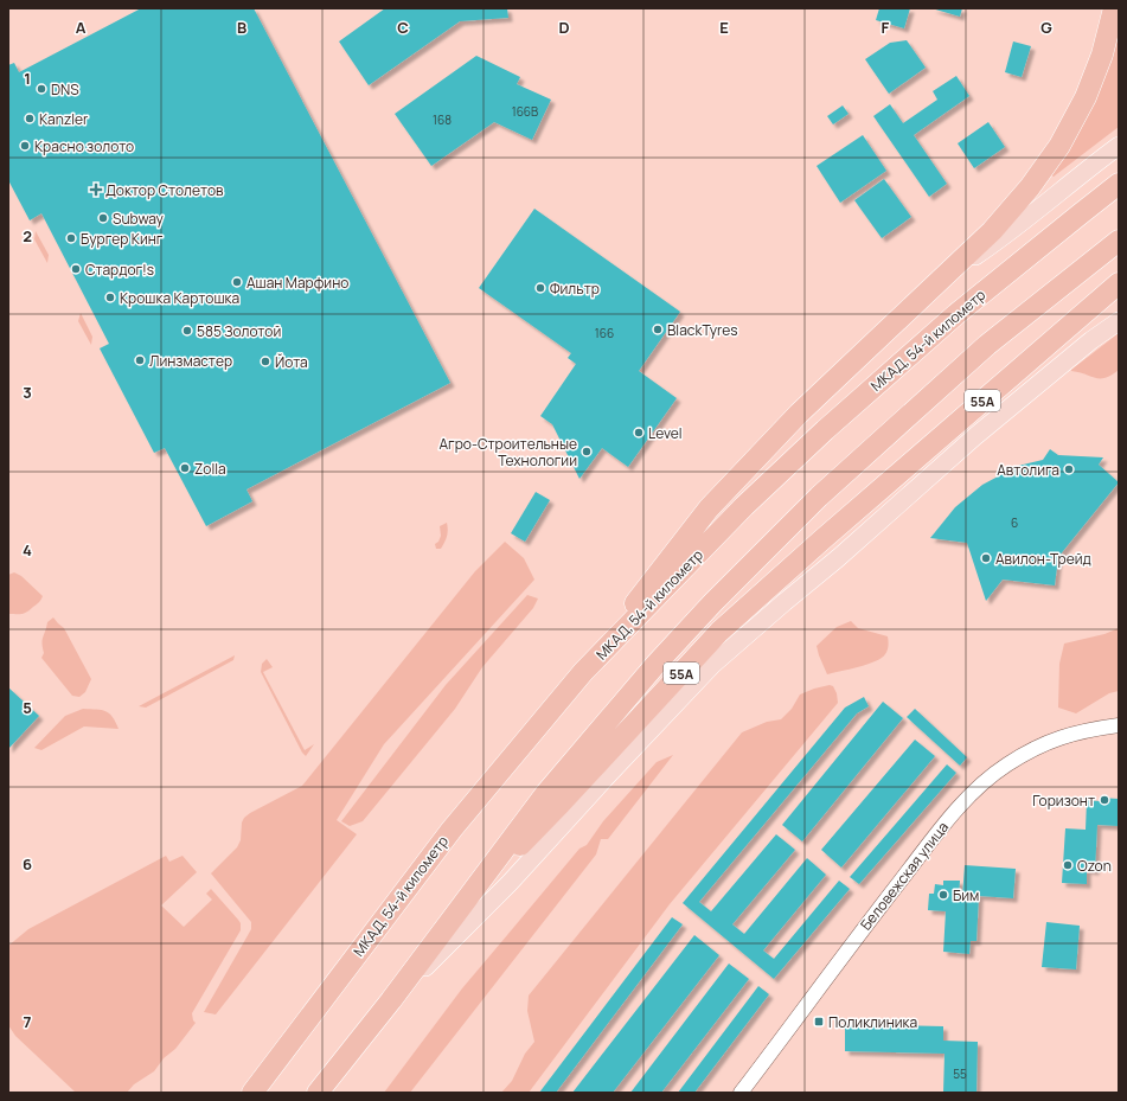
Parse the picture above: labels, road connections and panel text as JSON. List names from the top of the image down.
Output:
{
  "streets": {
    "highway": ["МКАД, 54-й километр", "55А"],
    "street": ["Беловежская улица"]
  },
  "places": {
    "other": [
      "DNS",
      "Kanzler",
      "Красно золото",
      "Subway",
      "Бургер Кинг",
      "Стардог!s",
      "Ашан Марфино",
      "Фильтр",
      "Крошка Картошка",
      "BlackTyres",
      "585 Золотой",
      "Линзмастер",
      "Йота",
      "Level",
      "Агро-Строительные Технологии",
      "Zolla",
      "Автолига",
      "Авилон-Трейд",
      "Горизонт",
      "Ozon",
      "Бим"
    ],
    "health": ["Доктор Столетов"],
    "transit": ["Поликлиника"]
  },
  "house_numbers": [
    "166В",
    "168",
    "166",
    "6",
    "55"
  ],
  "grid": {
    "columns": [
      "A",
      "B",
      "C",
      "D",
      "E",
      "F",
      "G"
    ],
    "rows": [
      "1",
      "2",
      "3",
      "4",
      "5",
      "6",
      "7"
    ]
  }
}
